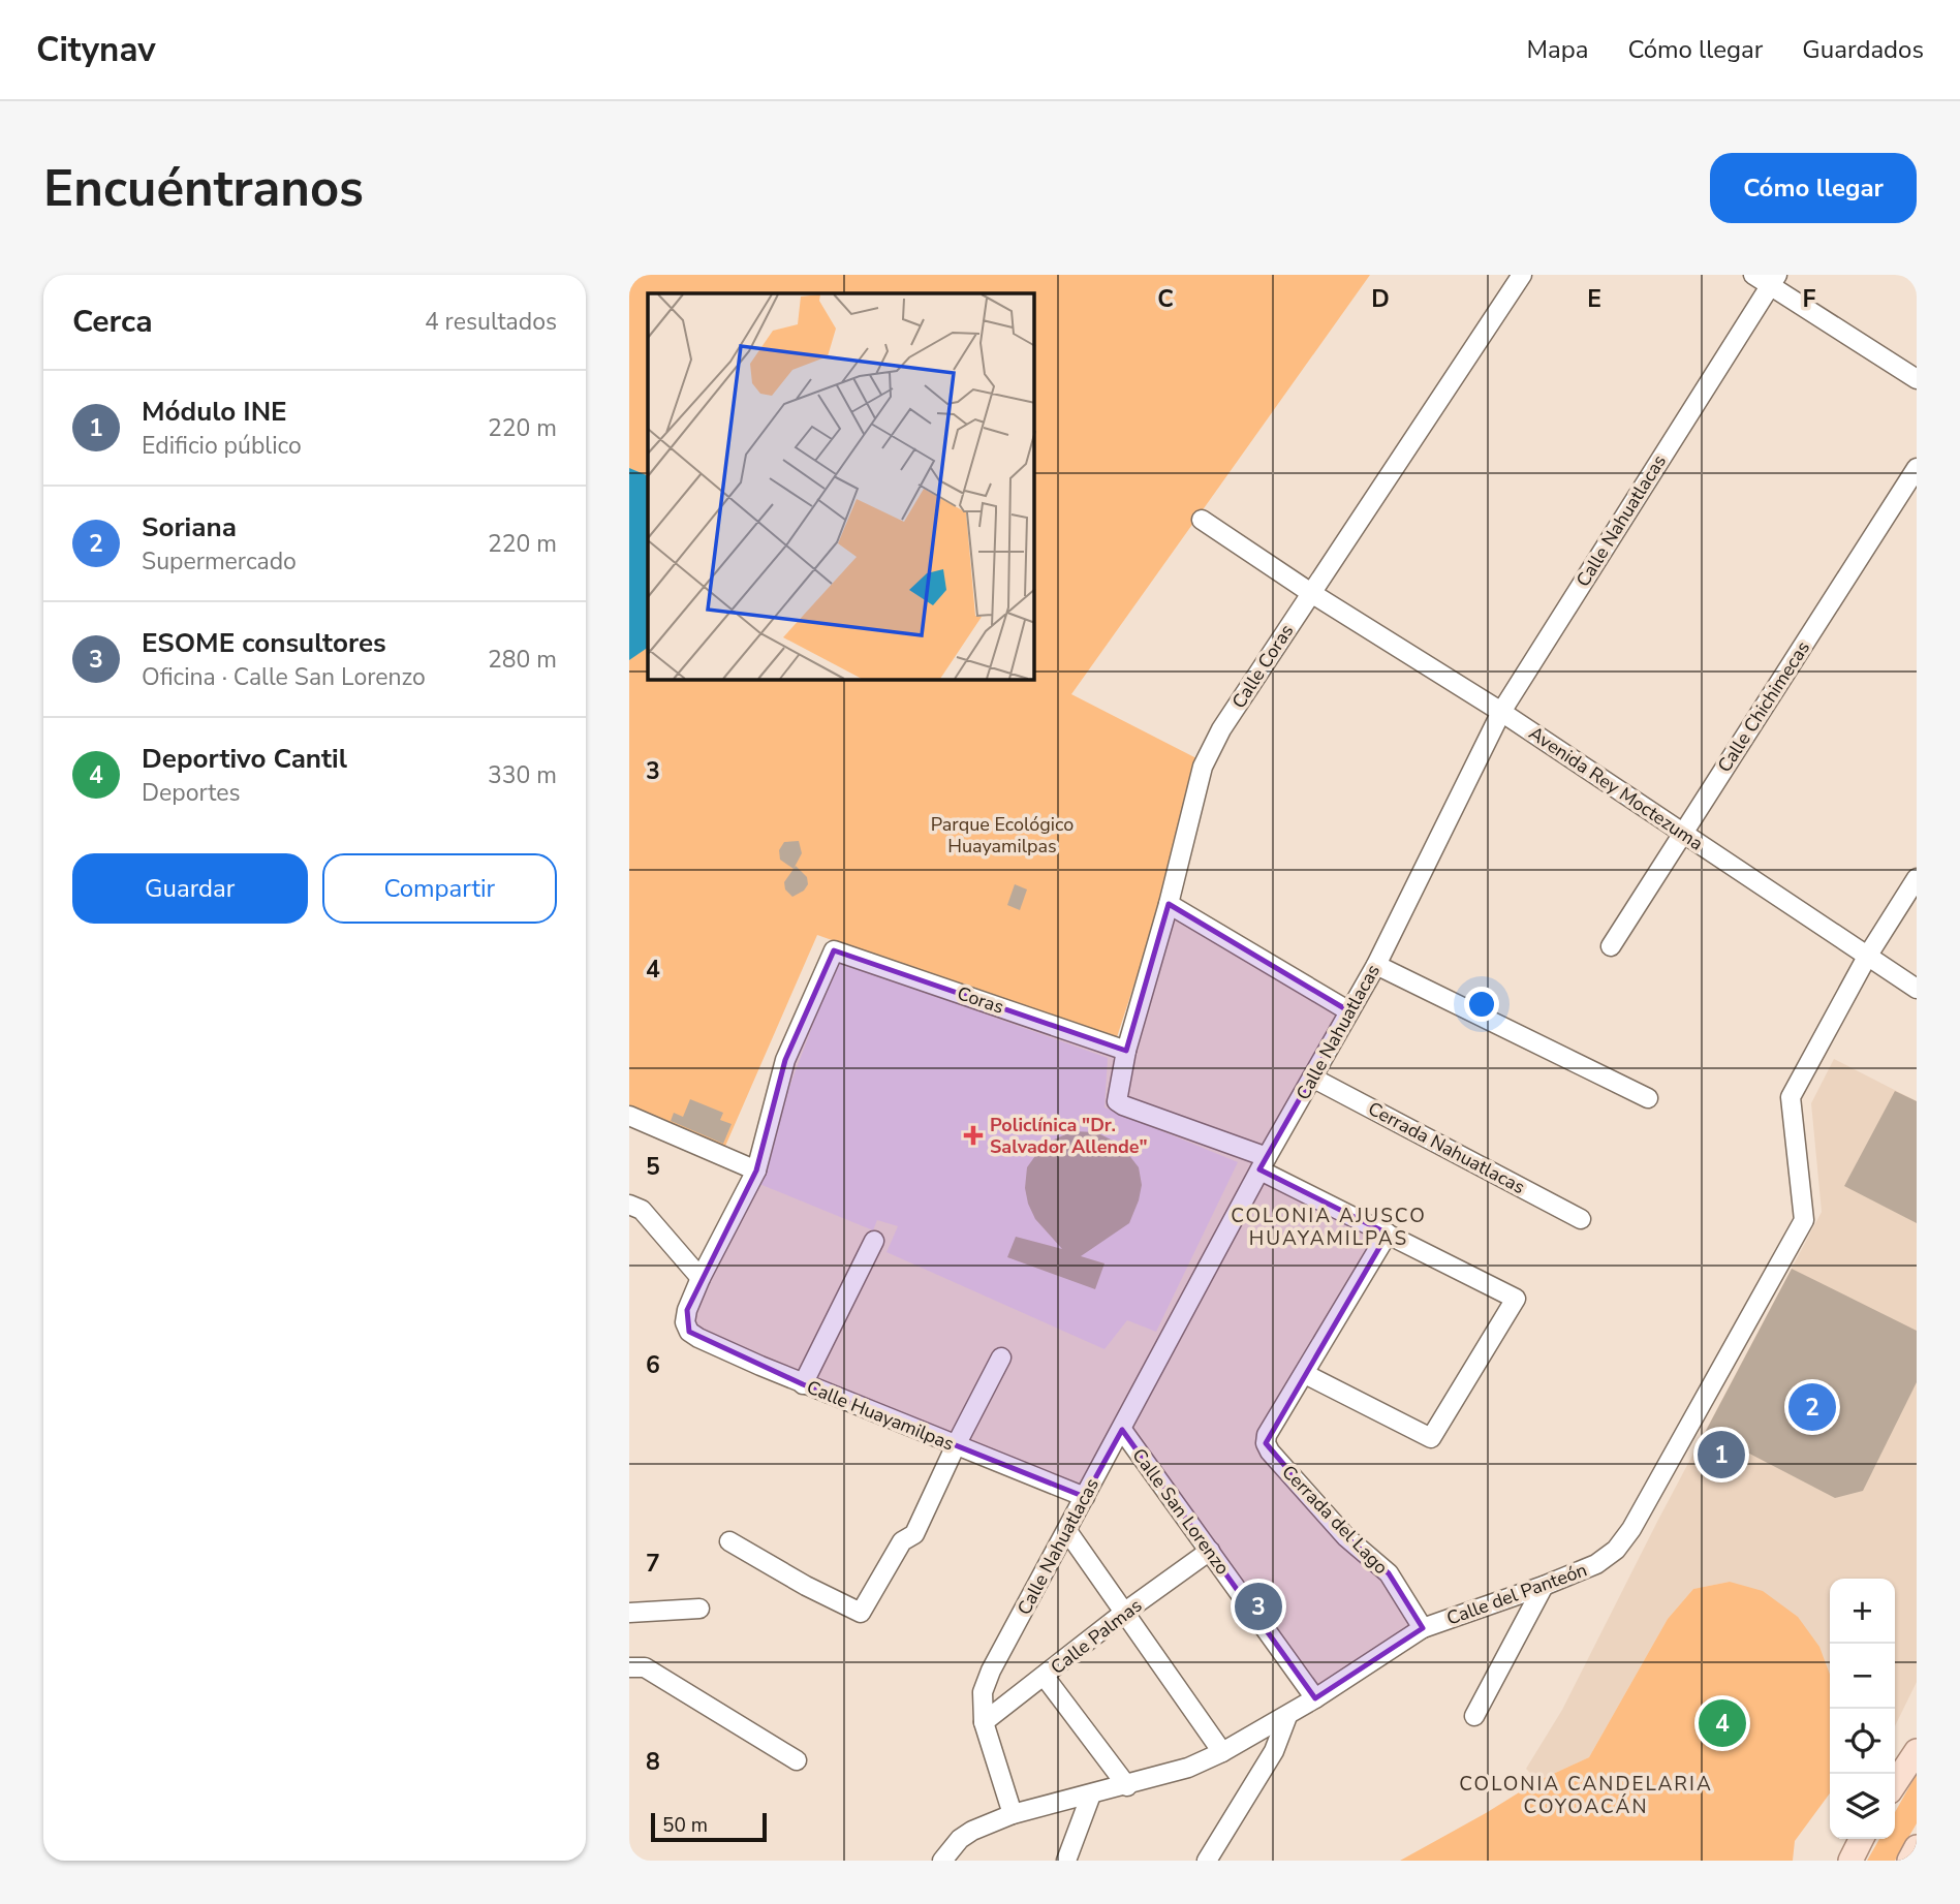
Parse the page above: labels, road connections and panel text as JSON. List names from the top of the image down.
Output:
{
  "streets": {
    "street": [
      "Calle Nahuatlacas",
      "Calle Coras",
      "Calle Chichimecas",
      "Avenida Rey Moctezuma",
      "Coras",
      "Cerrada Nahuatlacas",
      "Calle Huayamilpas",
      "Calle San Lorenzo",
      "Cerrada del Lago",
      "Calle del Panteón",
      "Calle Palmas"
    ]
  },
  "crossings": [
    ["Calle Nahuatlacas", "Calle Coras"],
    ["Calle Nahuatlacas", "Avenida Rey Moctezuma"],
    ["Calle Nahuatlacas", "Cerrada Nahuatlacas"],
    ["Calle Nahuatlacas", "Calle Huayamilpas"],
    ["Calle Nahuatlacas", "Calle San Lorenzo"],
    ["Calle Nahuatlacas", "Calle del Panteón"],
    ["Calle Nahuatlacas", "Calle Palmas"],
    ["Calle Coras", "Avenida Rey Moctezuma"],
    ["Calle Coras", "Coras"],
    ["Calle Chichimecas", "Avenida Rey Moctezuma"],
    ["Avenida Rey Moctezuma", "Calle del Panteón"],
    ["Calle San Lorenzo", "Calle del Panteón"],
    ["Calle San Lorenzo", "Calle Palmas"],
    ["Cerrada del Lago", "Calle del Panteón"]
  ],
  "districts": ["COLONIA AJUSCO HUAYAMILPAS", "COLONIA CANDELARIA COYOACÁN"],
  "parks": ["Parque Ecológico Huayamilpas"],
  "places": {
    "health": ["Policlínica \"Dr. Salvador Allende\""]
  },
  "scale_bar": "50 m",
  "page": {
    "header": "Citynav",
    "nav": ["Mapa", "Cómo llegar", "Guardados"],
    "buttons": [
      "Cómo llegar",
      ["Guardar", "Compartir"]
    ],
    "title": "Encuéntranos",
    "heading": ["Cerca", "4 resultados"],
    "list": [
      {
        "mark": "1",
        "name": "Módulo INE",
        "note": "Edificio público",
        "value": "220 m"
      },
      {
        "mark": "2",
        "name": "Soriana",
        "note": "Supermercado",
        "value": "220 m"
      },
      {
        "mark": "3",
        "name": "ESOME consultores",
        "note": "Oficina · Calle San Lorenzo",
        "value": "280 m"
      },
      {
        "mark": "4",
        "name": "Deportivo Cantil",
        "note": "Deportes",
        "value": "330 m"
      }
    ],
    "pins": [
      "2",
      "1",
      "3",
      "4"
    ],
    "map_buttons": ["+", "−"],
    "scale": "50 m"
  },
  "grid": {
    "columns": [
      "C",
      "D",
      "E",
      "F"
    ],
    "rows": [
      "3",
      "4",
      "5",
      "6",
      "7",
      "8"
    ]
  }
}
